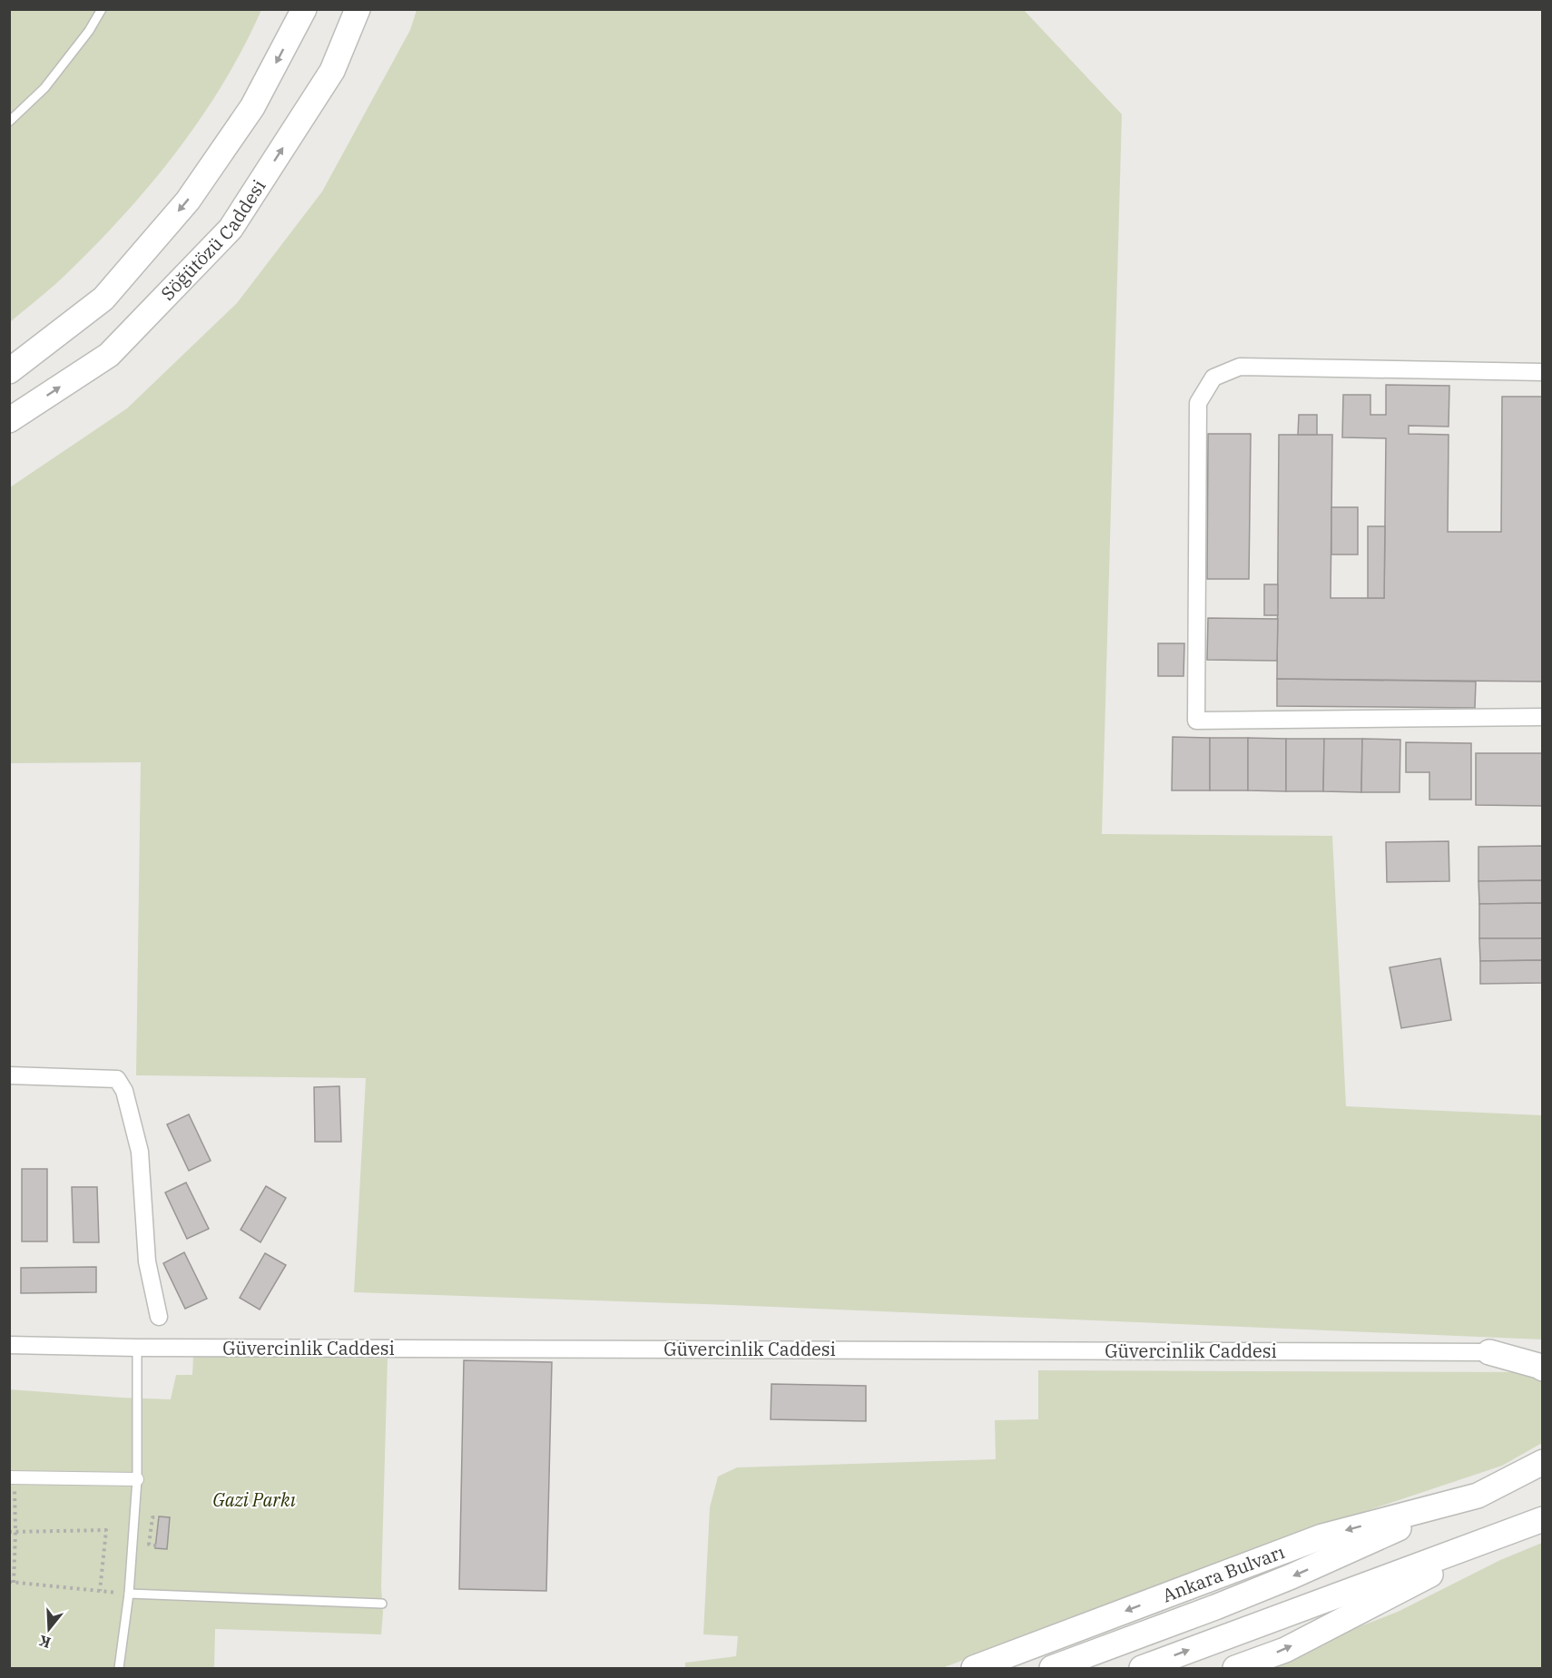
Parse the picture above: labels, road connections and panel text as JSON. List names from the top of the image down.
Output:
{
  "streets": {
    "main road": ["Söğütözü Caddesi", "Ankara Bulvarı"],
    "street": ["Güvercinlik Caddesi"]
  },
  "parks": ["Gazi Parkı"],
  "north": "bottom"
}
